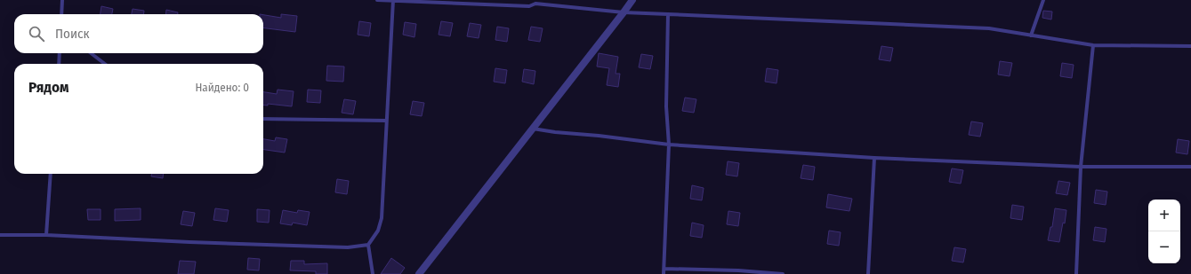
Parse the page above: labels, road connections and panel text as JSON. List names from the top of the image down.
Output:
{
  "page": {
    "search": "Поиск",
    "heading": ["Рядом", "Найдено: 0"],
    "map_buttons": ["+", "−"]
  }
}
